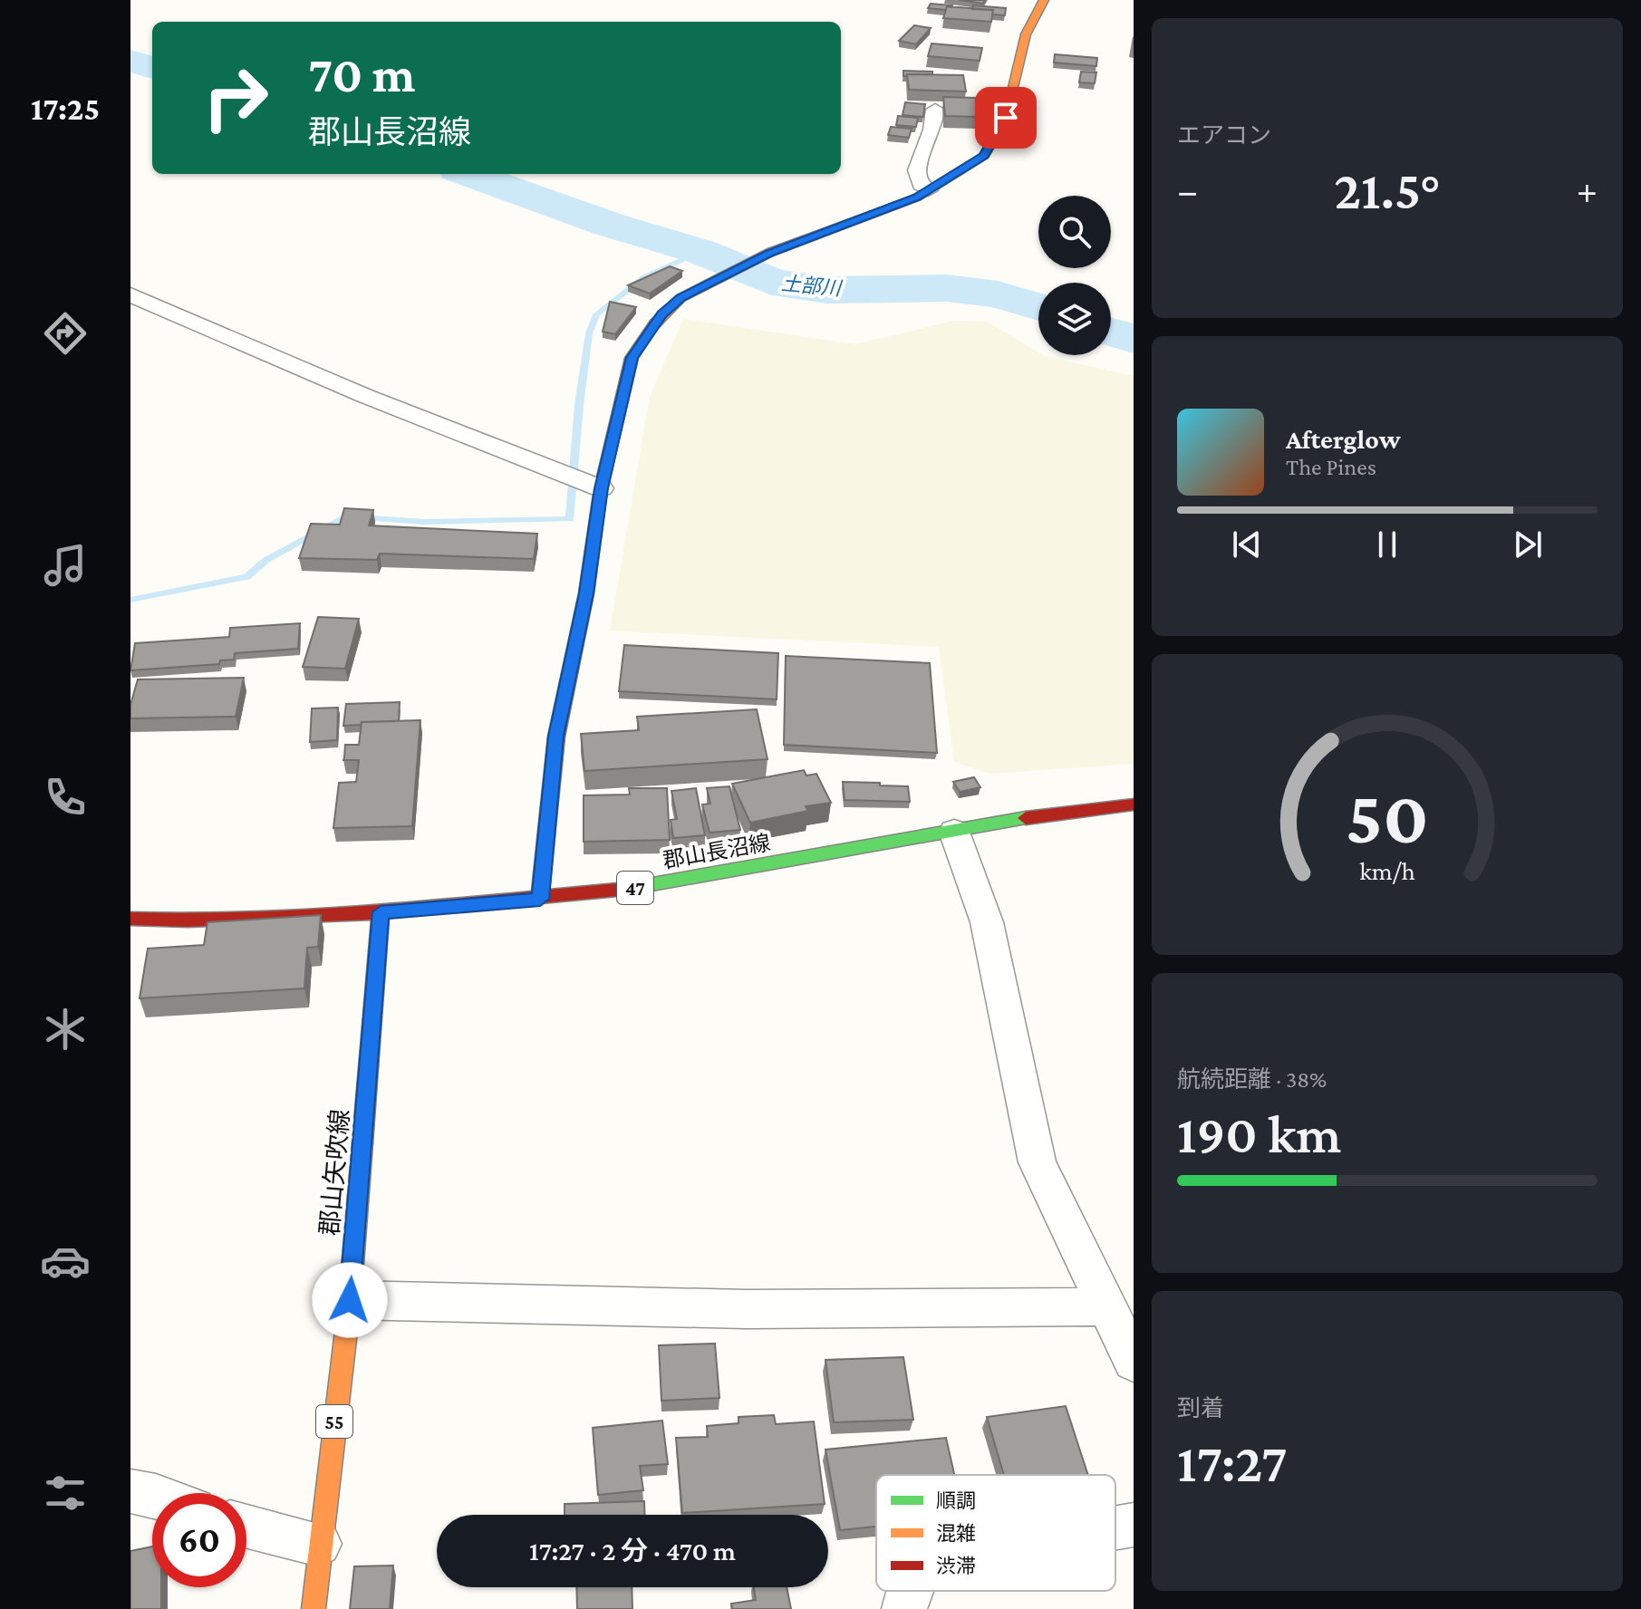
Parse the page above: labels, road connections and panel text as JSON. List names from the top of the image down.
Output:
{
  "streets": {
    "main road": [
      "郡山長沼線",
      "47",
      "郡山矢吹線",
      "55"
    ]
  },
  "crossings": [
    ["郡山長沼線", "郡山矢吹線"]
  ],
  "water": ["土部川"],
  "legend": ["順調", "混雑", "渋滞"],
  "page": {
    "tabs": "17:25",
    "tile": [
      "エアコン",
      ["航続距離 · 38%", "190 km"],
      ["到着", "17:27"]
    ],
    "turn": ["70 m", "郡山長沼線"],
    "heat": ["−", "21.5°", "+"],
    "song": ["Afterglow", "The Pines"],
    "limit": "60",
    "trip": "17:27 · 2 分 · 470 m",
    "gauge": ["50", "km/h"]
  }
}
